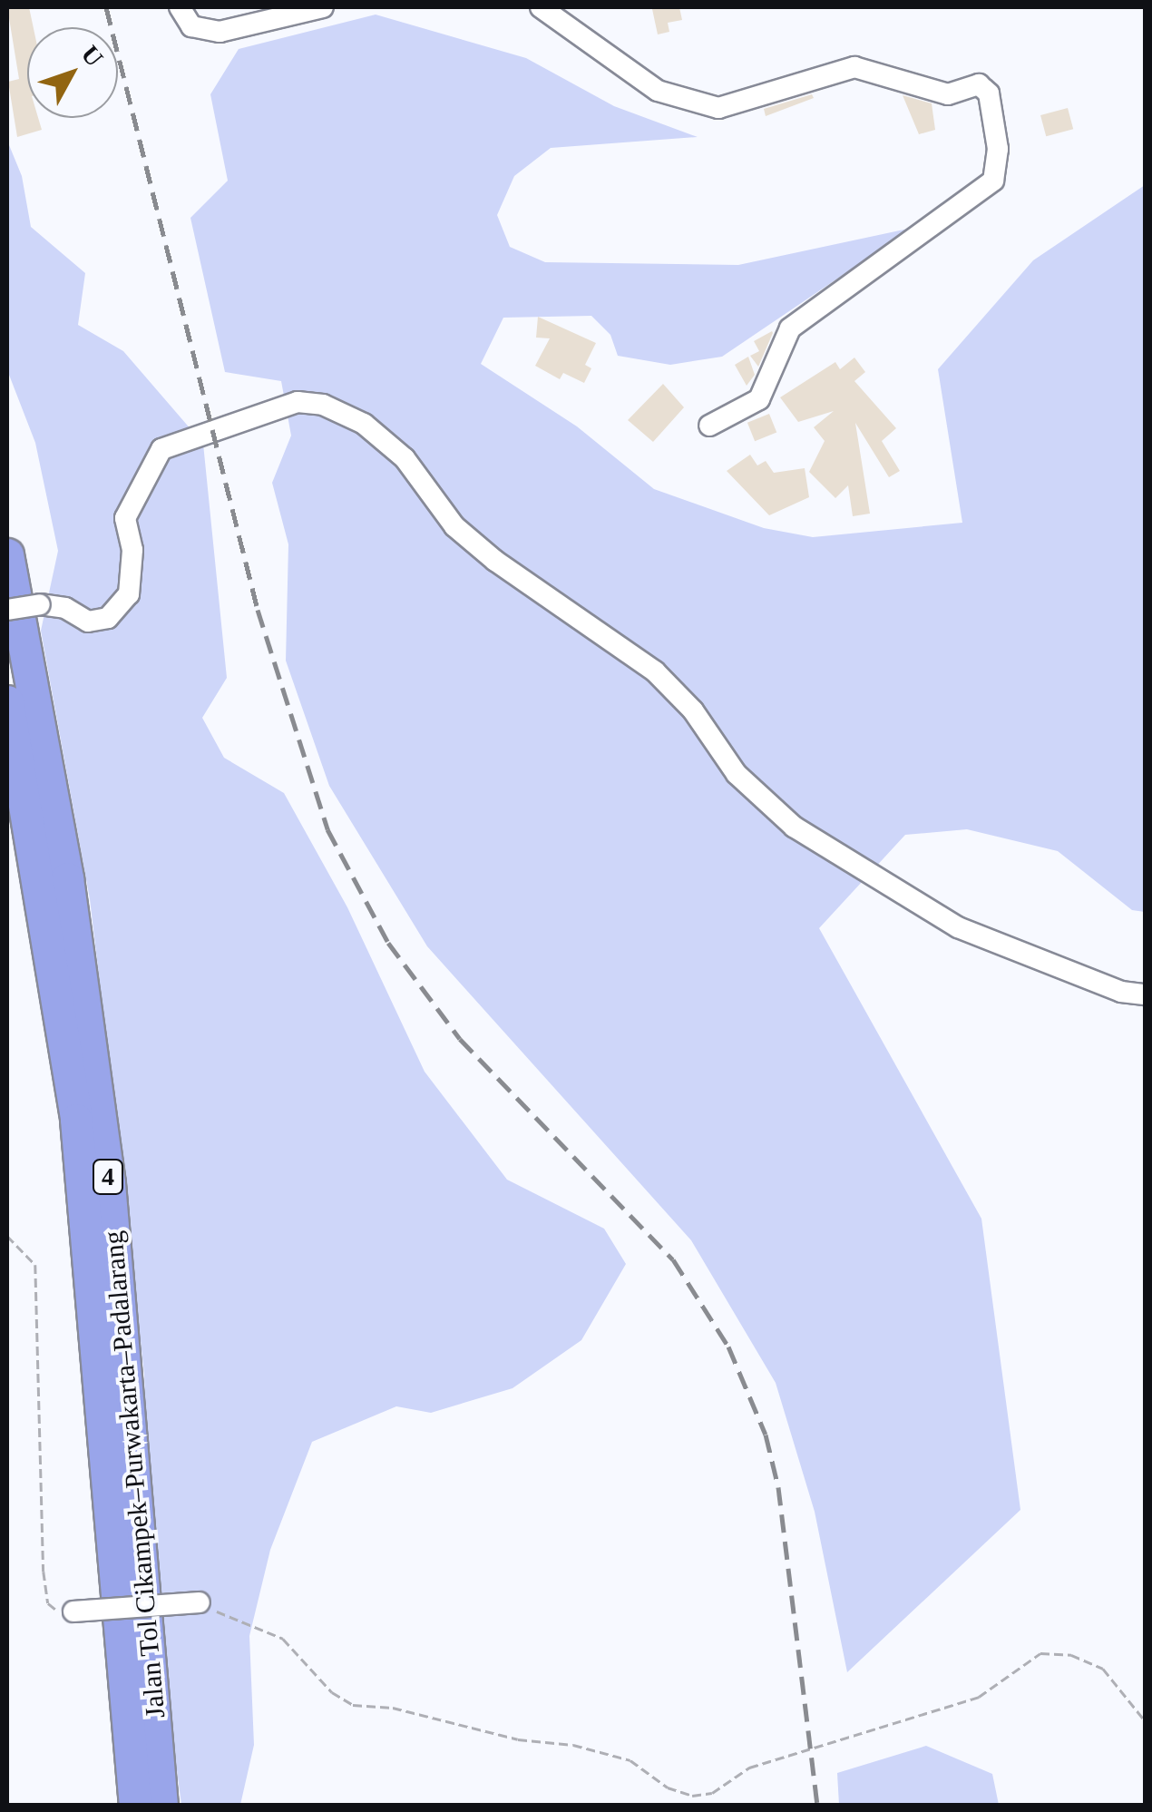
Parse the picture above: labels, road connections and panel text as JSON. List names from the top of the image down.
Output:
{
  "streets": {
    "highway": ["4", "Jalan Tol Cikampek–Purwakarta–Padalarang"]
  },
  "north": "top right"
}
